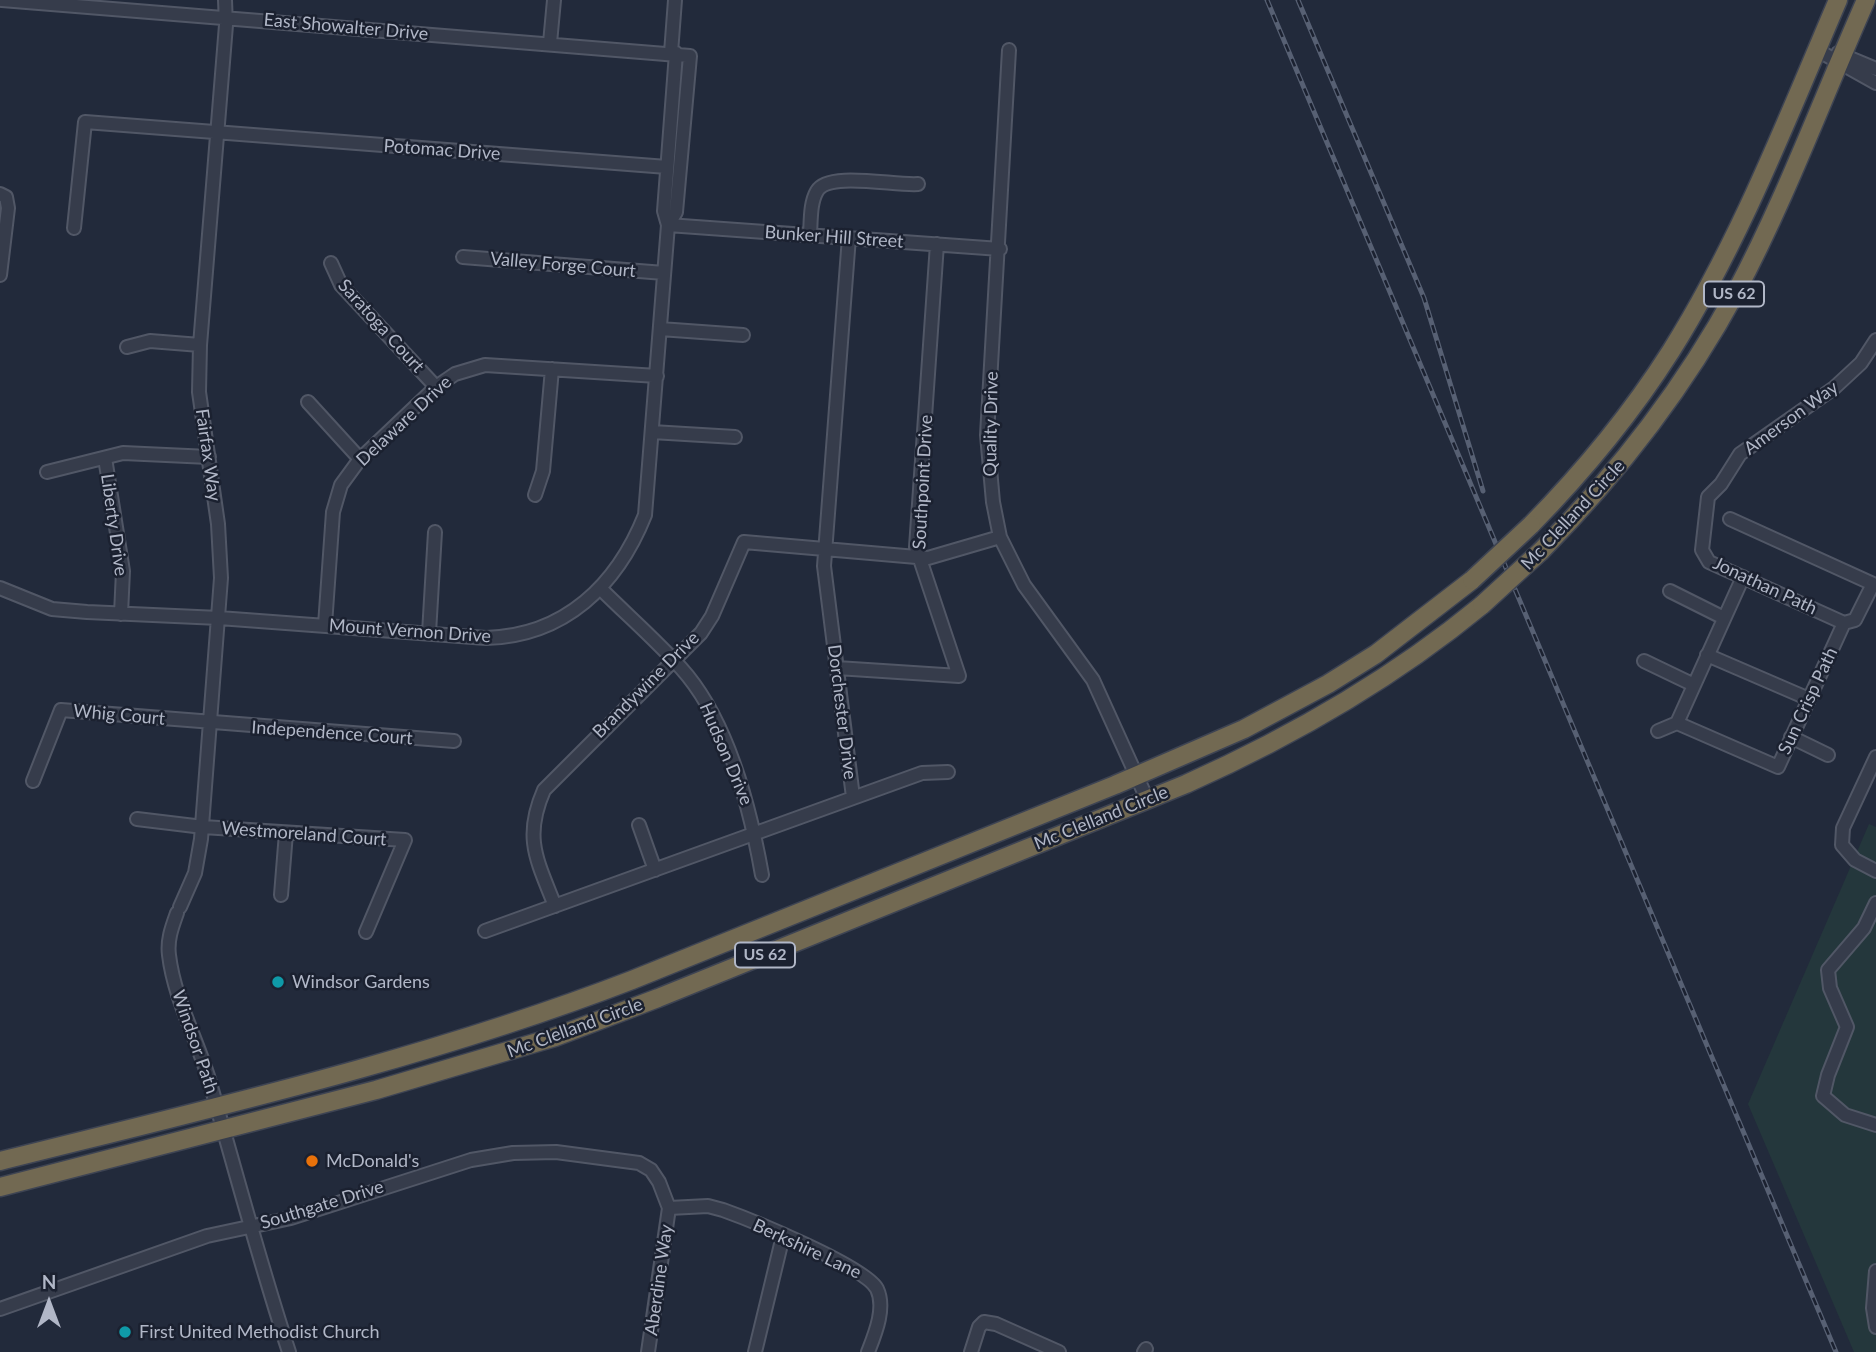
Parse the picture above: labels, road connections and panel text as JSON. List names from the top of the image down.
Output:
{
  "streets": {
    "highway": ["US 62", "Mc Clelland Circle"],
    "street": [
      "East Showalter Drive",
      "Potomac Drive",
      "Bunker Hill Street",
      "Valley Forge Court",
      "Saratoga Court",
      "Amerson Way",
      "Delaware Drive",
      "Quality Drive",
      "Fairfax Way",
      "Southpoint Drive",
      "Liberty Drive",
      "Jonathan Path",
      "Mount Vernon Drive",
      "Brandywine Drive",
      "Sun Crisp Path",
      "Dorchester Drive",
      "Whig Court",
      "Independence Court",
      "Hudson Drive",
      "Westmoreland Court",
      "Windsor Path",
      "Southgate Drive",
      "Berkshire Lane",
      "Aberdine Way"
    ]
  },
  "crossings": [
    ["East Showalter Drive", "Fairfax Way"],
    ["East Showalter Drive", "Mount Vernon Drive"],
    ["Potomac Drive", "Fairfax Way"],
    ["Potomac Drive", "Mount Vernon Drive"],
    ["Bunker Hill Street", "Quality Drive"],
    ["Bunker Hill Street", "Southpoint Drive"],
    ["Bunker Hill Street", "Mount Vernon Drive"],
    ["Bunker Hill Street", "Dorchester Drive"],
    ["Valley Forge Court", "Mount Vernon Drive"],
    ["Saratoga Court", "Delaware Drive"],
    ["Amerson Way", "Jonathan Path"],
    ["Delaware Drive", "Mount Vernon Drive"],
    ["Quality Drive", "Mc Clelland Circle"],
    ["Quality Drive", "Brandywine Drive"],
    ["Fairfax Way", "Liberty Drive"],
    ["Fairfax Way", "Mount Vernon Drive"],
    ["Fairfax Way", "Whig Court"],
    ["Fairfax Way", "Independence Court"],
    ["Fairfax Way", "Westmoreland Court"],
    ["Fairfax Way", "Windsor Path"],
    ["Southpoint Drive", "Brandywine Drive"],
    ["Southpoint Drive", "Dorchester Drive"],
    ["Mc Clelland Circle", "Windsor Path"],
    ["Liberty Drive", "Mount Vernon Drive"],
    ["Jonathan Path", "Sun Crisp Path"],
    ["Mount Vernon Drive", "Hudson Drive"],
    ["Brandywine Drive", "Dorchester Drive"],
    ["Brandywine Drive", "Hudson Drive"],
    ["Dorchester Drive", "Hudson Drive"],
    ["Whig Court", "Independence Court"],
    ["Windsor Path", "Southgate Drive"],
    ["Southgate Drive", "Berkshire Lane"],
    ["Southgate Drive", "Aberdine Way"],
    ["Berkshire Lane", "Aberdine Way"]
  ],
  "places": ["Windsor Gardens", "McDonald's", "First United Methodist Church"],
  "north": "top"
}
